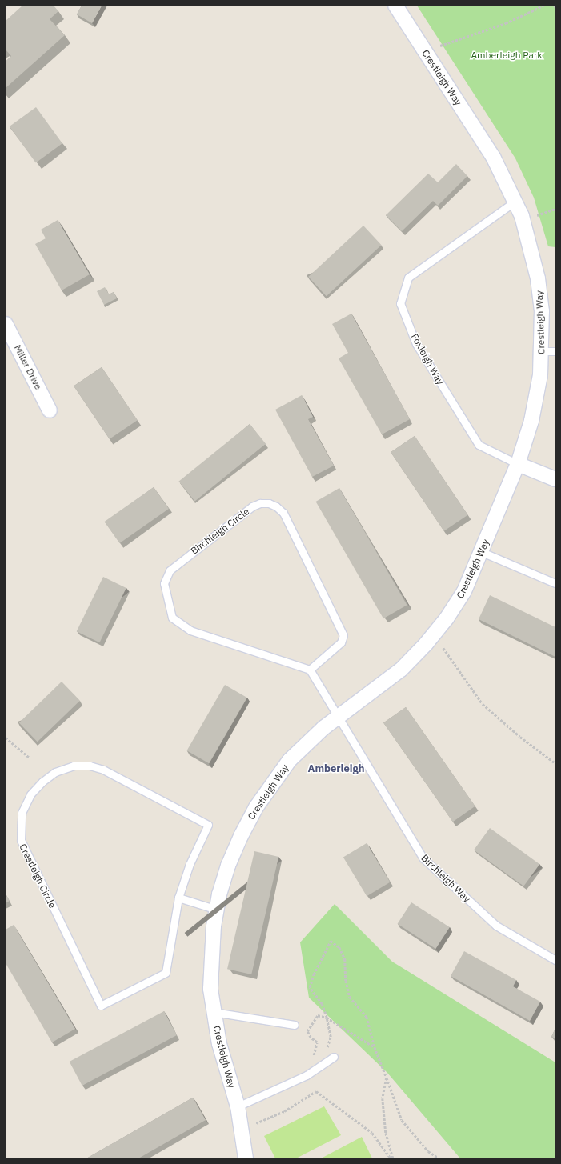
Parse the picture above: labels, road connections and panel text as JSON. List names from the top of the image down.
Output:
{
  "streets": {
    "street": ["Crestleigh Way", "Miller Drive"],
    "lane": [
      "Foxleigh Way",
      "Birchleigh Circle",
      "Crestleigh Circle",
      "Birchleigh Way"
    ]
  },
  "crossings": [
    ["Crestleigh Way", "Foxleigh Way"],
    ["Crestleigh Way", "Birchleigh Way"]
  ],
  "districts": ["Amberleigh"],
  "parks": ["Amberleigh Park"]
}
